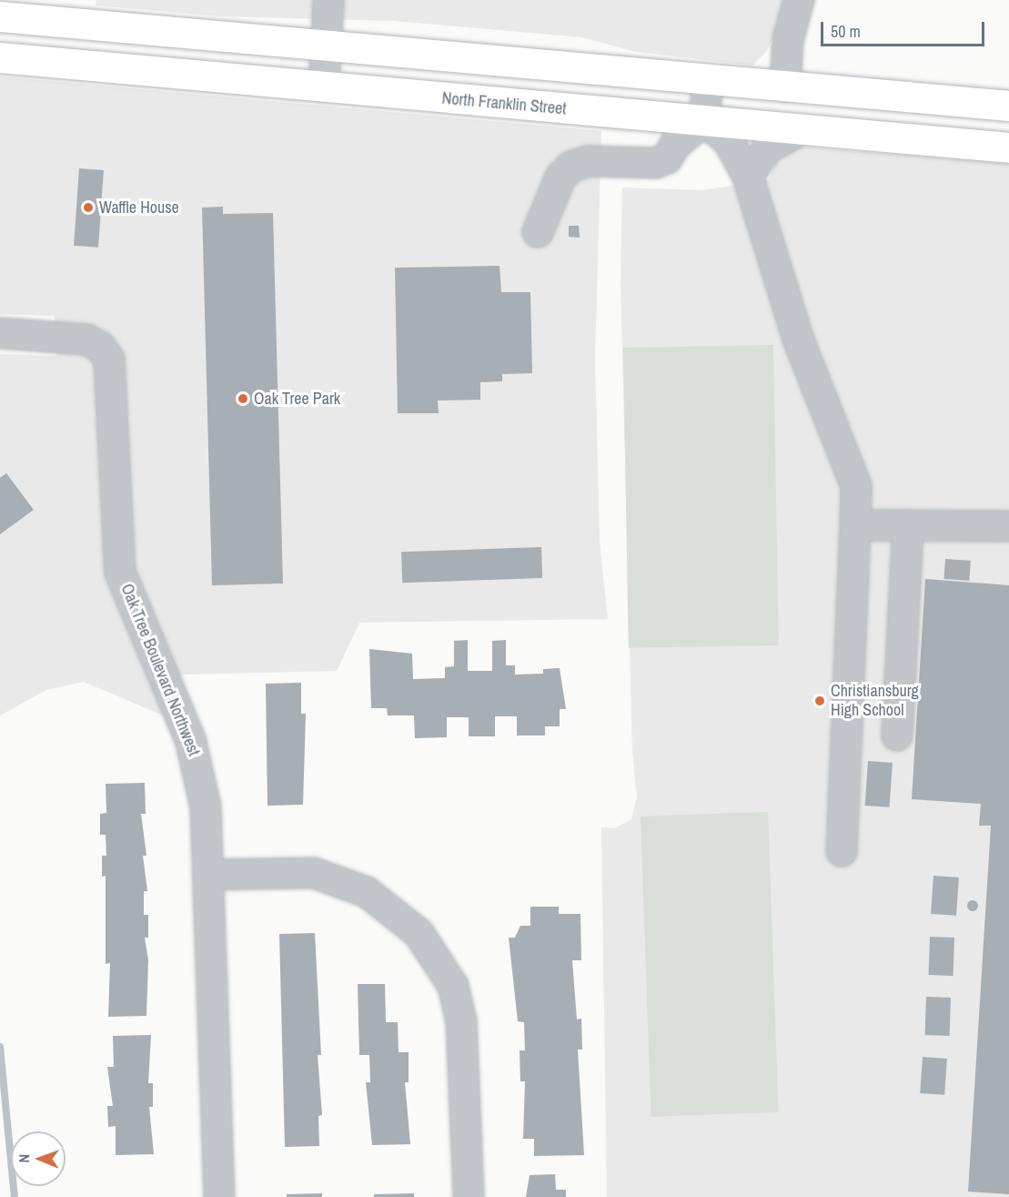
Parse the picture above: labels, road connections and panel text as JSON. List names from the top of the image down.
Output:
{
  "streets": {
    "main road": ["North Franklin Street"],
    "street": ["Oak Tree Boulevard Northwest"]
  },
  "places": ["Waffle House", "Oak Tree Park", "Christiansburg High School"],
  "scale_bar": "50 m",
  "north": "left"
}
